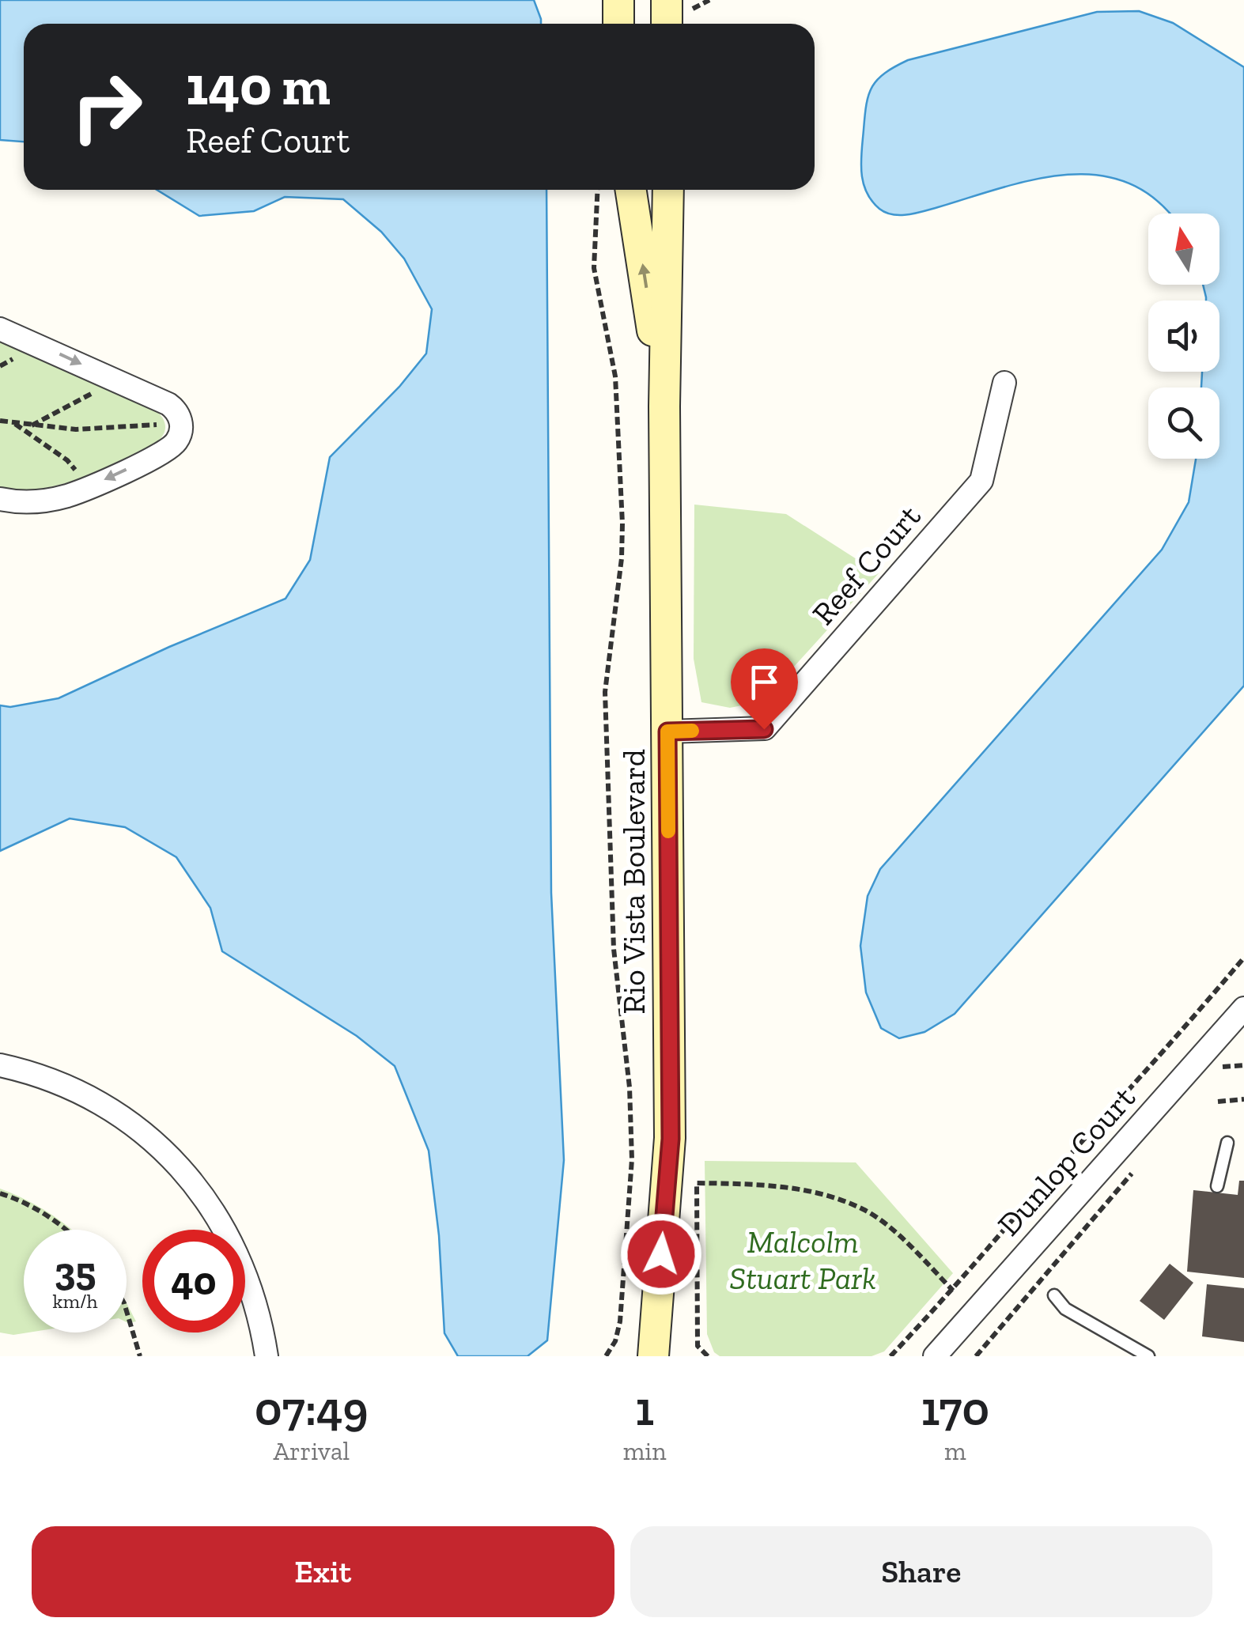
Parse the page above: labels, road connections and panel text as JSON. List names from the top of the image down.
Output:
{
  "streets": {
    "street": ["Reef Court", "Rio Vista Boulevard", "Dunlop Court"]
  },
  "crossings": [
    ["Reef Court", "Rio Vista Boulevard"]
  ],
  "parks": ["Malcolm Stuart Park"],
  "north": "top",
  "page": {
    "turn": ["140 m", "Reef Court"],
    "speed": "35 km/h",
    "limit": "40",
    "eta": [
      "07:49",
      "Arrival",
      "1",
      "min",
      "170",
      "m"
    ],
    "buttons": ["Exit", "Share"]
  }
}
